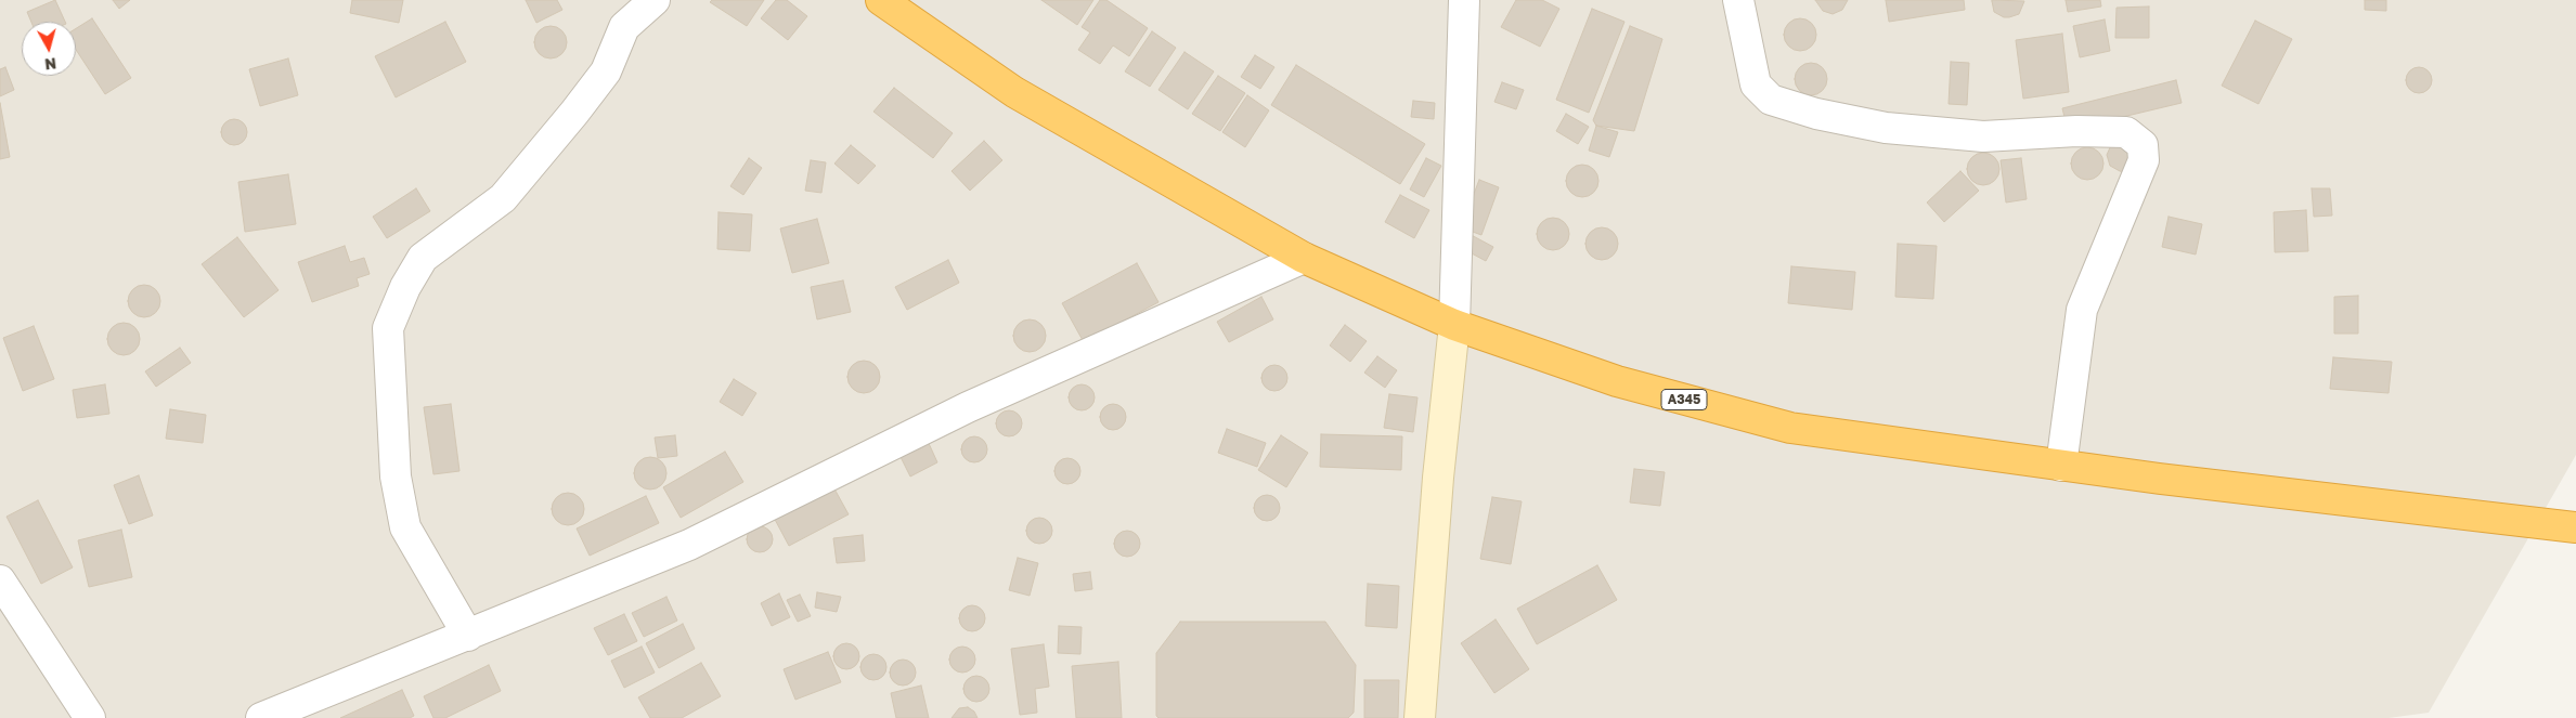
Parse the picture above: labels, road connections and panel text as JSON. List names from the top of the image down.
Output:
{
  "streets": {
    "highway": ["A345"]
  },
  "north": "bottom"
}
